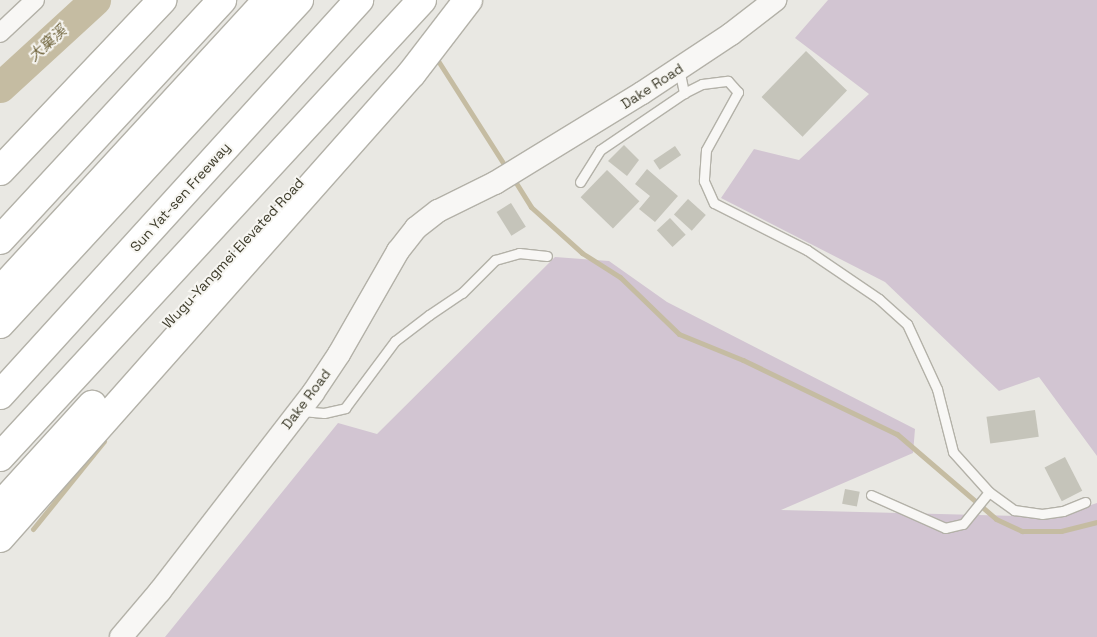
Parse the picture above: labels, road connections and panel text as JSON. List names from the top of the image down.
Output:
{
  "streets": {
    "highway": ["Sun Yat-sen Freeway", "Wugu-Yangmei Elevated Road"],
    "street": ["Dake Road"]
  },
  "water": ["大窠溪"]
}
